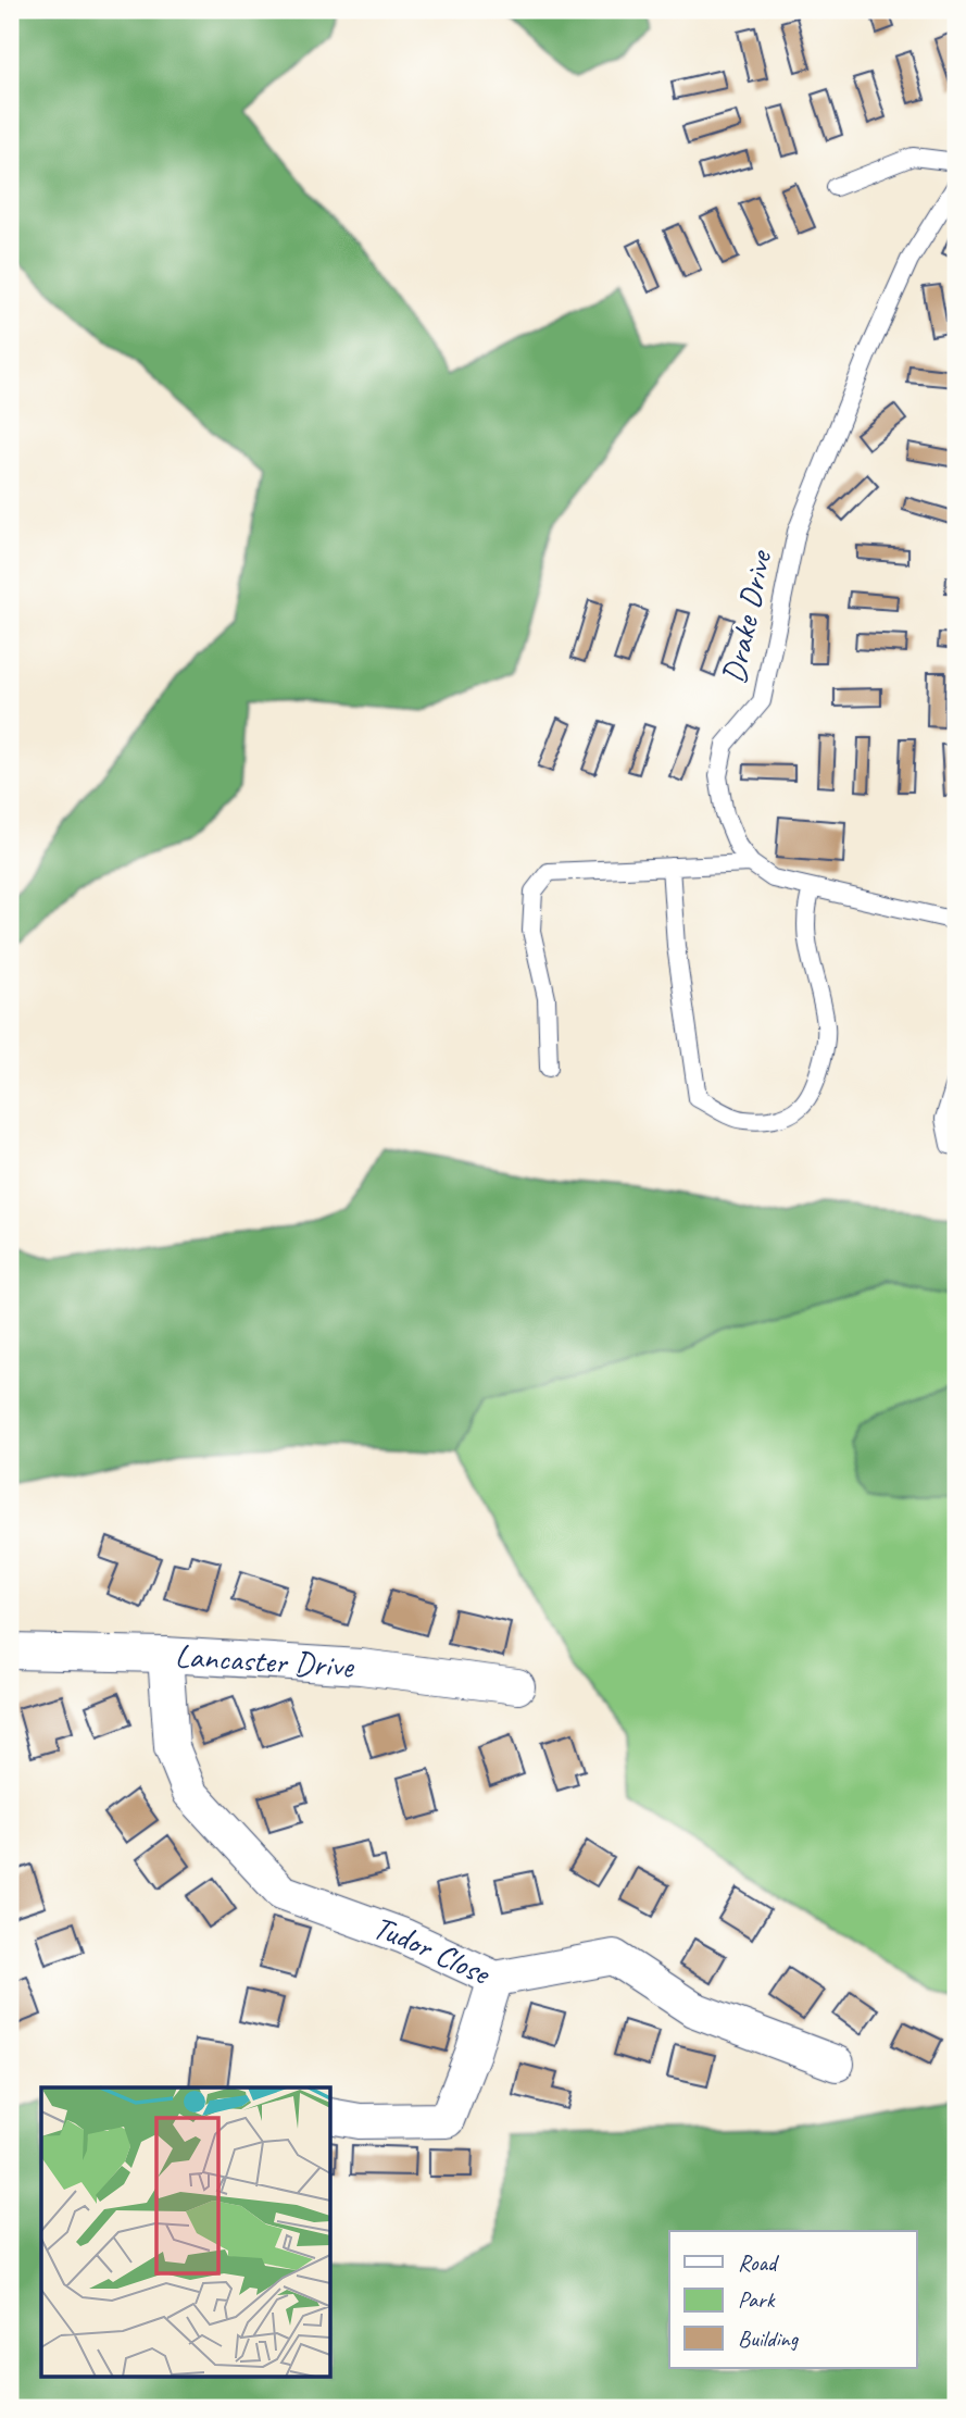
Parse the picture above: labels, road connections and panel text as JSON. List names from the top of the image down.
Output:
{
  "streets": {
    "street": ["Lancaster Drive", "Tudor Close"],
    "lane": ["Drake Drive"]
  },
  "crossings": [
    ["Lancaster Drive", "Tudor Close"]
  ],
  "legend": ["Road", "Park", "Building"]
}
